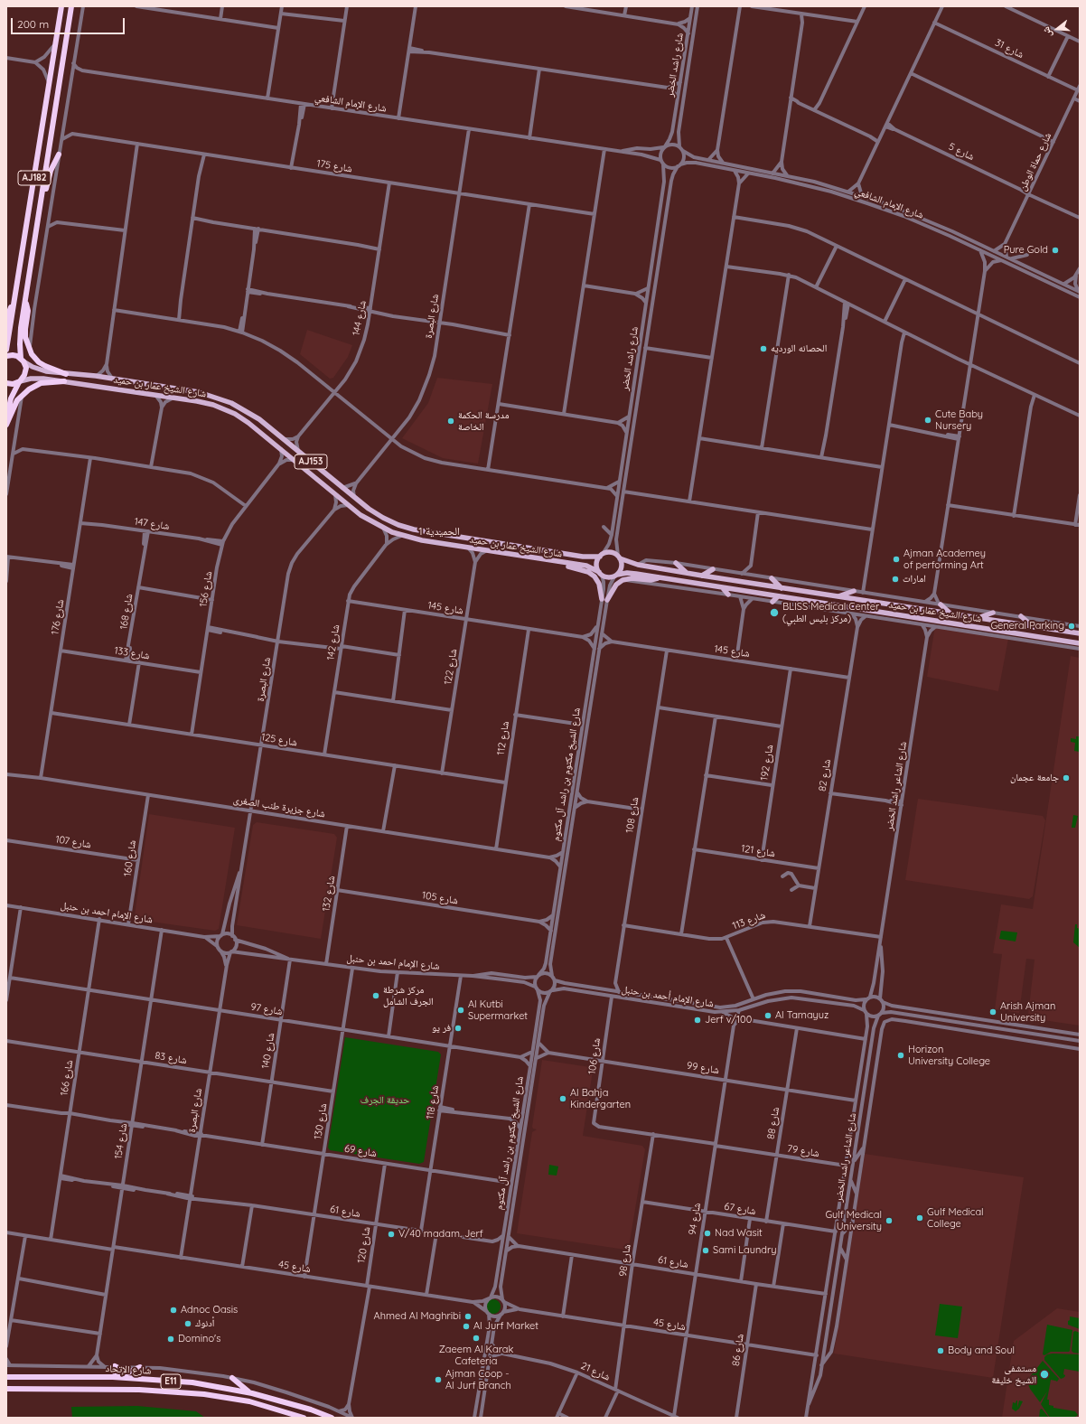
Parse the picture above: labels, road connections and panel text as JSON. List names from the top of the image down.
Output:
{
  "streets": {
    "highway": ["AJ182", "شارع الإتحاد", "E11"],
    "main road": ["شارع الشيخ عمار بن حميد", "AJ153"],
    "street": [
      "شارع 31",
      "شارع راشد الخضر",
      "شارع الإمام الشافعي",
      "شارع 5",
      "شارع حماة الوطن",
      "شارع 175",
      "شارع البصرة",
      "شارع 144",
      "شارع 147",
      "شارع 156",
      "شارع 145",
      "شارع 168",
      "شارع 176",
      "شارع 142",
      "شارع 133",
      "شارع 122",
      "شارع 112",
      "شارع 125",
      "شارع 192",
      "شارع الشيخ مكتوم بن راشد آل مكتوم",
      "شارع 82",
      "شارع الشاعر راشد الخضر",
      "شارع جزيرة طنب الصغرى",
      "شارع 108",
      "شارع 107",
      "شارع 121",
      "شارع 160",
      "شارع 132",
      "شارع 105",
      "شارع الإمام احمد بن حنبل",
      "شارع 113",
      "شارع الإمام أحمد بن حنبل",
      "شارع 97",
      "شارع 140",
      "شارع 106",
      "شارع 83",
      "شارع 99",
      "شارع 166",
      "شارع 118",
      "شارع 130",
      "شارع 88",
      "شارع 154",
      "شارع 69",
      "شارع 79",
      "شارع 67",
      "شارع 61",
      "شارع 94",
      "شارع 120",
      "شارع 98",
      "شارع 45",
      "شارع 86",
      "شارع 21"
    ]
  },
  "crossings": [
    ["شارع 31", "شارع حماة الوطن"],
    ["شارع راشد الخضر", "شارع الإمام الشافعي"],
    ["شارع راشد الخضر", "شارع الشيخ عمار بن حميد"],
    ["شارع راشد الخضر", "شارع الشيخ مكتوم بن راشد آل مكتوم"],
    ["شارع الإمام الشافعي", "شارع البصرة"],
    ["شارع 5", "شارع حماة الوطن"],
    ["شارع 175", "شارع البصرة"],
    ["شارع 175", "شارع 144"],
    ["AJ182", "شارع الشيخ عمار بن حميد"],
    ["شارع البصرة", "شارع 125"],
    ["شارع البصرة", "شارع جزيرة طنب الصغرى"],
    ["شارع البصرة", "شارع الإمام احمد بن حنبل"],
    ["شارع البصرة", "شارع 97"],
    ["شارع البصرة", "شارع 83"],
    ["شارع البصرة", "شارع 69"],
    ["شارع البصرة", "شارع 61"],
    ["شارع البصرة", "شارع 45"],
    ["شارع الشيخ عمار بن حميد", "شارع 142"],
    ["شارع الشيخ عمار بن حميد", "شارع الشيخ مكتوم بن راشد آل مكتوم"],
    ["شارع 147", "شارع 156"],
    ["شارع 147", "شارع 168"],
    ["شارع 147", "شارع 176"],
    ["شارع 156", "شارع 133"],
    ["شارع 156", "شارع 125"],
    ["شارع 145", "شارع 142"],
    ["شارع 145", "شارع 122"],
    ["شارع 145", "شارع 112"],
    ["شارع 145", "شارع 192"],
    ["شارع 145", "شارع الشيخ مكتوم بن راشد آل مكتوم"],
    ["شارع 145", "شارع 82"],
    ["شارع 145", "شارع 108"],
    ["شارع 168", "شارع 133"],
    ["شارع 176", "شارع 133"],
    ["شارع 176", "شارع 125"],
    ["شارع 176", "شارع جزيرة طنب الصغرى"],
    ["شارع 142", "شارع 125"],
    ["شارع 122", "شارع 125"],
    ["شارع 112", "شارع 125"],
    ["شارع 112", "شارع جزيرة طنب الصغرى"],
    ["شارع 192", "شارع 121"],
    ["شارع الشيخ مكتوم بن راشد آل مكتوم", "شارع 105"],
    ["شارع الشيخ مكتوم بن راشد آل مكتوم", "شارع الإمام احمد بن حنبل"],
    ["شارع الشيخ مكتوم بن راشد آل مكتوم", "شارع الإمام أحمد بن حنبل"],
    ["شارع الشيخ مكتوم بن راشد آل مكتوم", "شارع 99"],
    ["شارع الشيخ مكتوم بن راشد آل مكتوم", "شارع 69"],
    ["شارع الشيخ مكتوم بن راشد آل مكتوم", "شارع 45"],
    ["شارع 82", "شارع 121"],
    ["شارع 82", "شارع 113"],
    ["شارع الشاعر راشد الخضر", "شارع 113"],
    ["شارع الشاعر راشد الخضر", "شارع الإمام أحمد بن حنبل"],
    ["شارع الشاعر راشد الخضر", "شارع 99"],
    ["شارع الشاعر راشد الخضر", "شارع 79"],
    ["شارع الشاعر راشد الخضر", "شارع 67"],
    ["شارع الشاعر راشد الخضر", "شارع 61"],
    ["شارع الشاعر راشد الخضر", "شارع 45"],
    ["شارع جزيرة طنب الصغرى", "شارع 160"],
    ["شارع جزيرة طنب الصغرى", "شارع 132"],
    ["شارع 108", "شارع 113"],
    ["شارع 108", "شارع الإمام أحمد بن حنبل"],
    ["شارع 107", "شارع 160"],
    ["شارع 160", "شارع الإمام احمد بن حنبل"],
    ["شارع 132", "شارع 105"],
    ["شارع 132", "شارع الإمام احمد بن حنبل"],
    ["شارع الإمام احمد بن حنبل", "شارع الإمام أحمد بن حنبل"],
    ["شارع الإمام احمد بن حنبل", "شارع 140"],
    ["شارع الإمام احمد بن حنبل", "شارع 166"],
    ["شارع الإمام احمد بن حنبل", "شارع 118"],
    ["شارع الإمام احمد بن حنبل", "شارع 130"],
    ["شارع الإمام احمد بن حنبل", "شارع 154"],
    ["شارع الإمام أحمد بن حنبل", "شارع 106"],
    ["شارع الإمام أحمد بن حنبل", "شارع 94"],
    ["شارع 97", "شارع 140"],
    ["شارع 97", "شارع 166"],
    ["شارع 97", "شارع 118"],
    ["شارع 97", "شارع 130"],
    ["شارع 97", "شارع 154"],
    ["شارع 140", "شارع 83"],
    ["شارع 140", "شارع 69"],
    ["شارع 106", "شارع 99"],
    ["شارع 106", "شارع 79"],
    ["شارع 83", "شارع 166"],
    ["شارع 83", "شارع 130"],
    ["شارع 83", "شارع 154"],
    ["شارع 99", "شارع 88"],
    ["شارع 99", "شارع 94"],
    ["شارع 166", "شارع 69"],
    ["شارع 166", "شارع 61"],
    ["شارع 166", "شارع 45"],
    ["شارع 118", "شارع 69"],
    ["شارع 118", "شارع 61"],
    ["شارع 130", "شارع 69"],
    ["شارع 130", "شارع 61"],
    ["شارع 130", "شارع 45"],
    ["شارع 88", "شارع 79"],
    ["شارع 88", "شارع 67"],
    ["شارع 154", "شارع 69"],
    ["شارع 154", "شارع 61"],
    ["شارع 154", "شارع 45"],
    ["شارع 69", "شارع 120"],
    ["شارع 79", "شارع 94"],
    ["شارع 79", "شارع 98"],
    ["شارع 67", "شارع 94"],
    ["شارع 67", "شارع 98"],
    ["شارع 61", "شارع 94"],
    ["شارع 61", "شارع 120"],
    ["شارع 61", "شارع 98"],
    ["شارع 61", "شارع 86"],
    ["شارع 94", "شارع 45"],
    ["شارع 94", "شارع 21"],
    ["شارع 120", "شارع 45"],
    ["شارع 98", "شارع 45"],
    ["شارع 98", "شارع 21"],
    ["شارع 45", "شارع 86"]
  ],
  "districts": ["الحميدية 1"],
  "parks": ["حديقة الجرف"],
  "places": [
    "Pure Gold",
    "الحصانه الورديه",
    "Cute Baby Nursery",
    "مدرسة الحكمة الخاصة",
    "Ajman Academey of performing Art",
    "امارات",
    "BLISS Medical Center (مركز بليس الطبي)",
    "General Parking",
    "جامعة عجمان",
    "مركز شرطة الجرف الشامل",
    "Al Kutbi Supermarket",
    "Arish Ajman University",
    "Al Tamayuz",
    "Jerf v/100",
    "فر يو",
    "Horizon University College",
    "Al Bahja Kindergarten",
    "Gulf Medical College",
    "Gulf Medical University",
    "Nad Wasit",
    "V/40 madam. Jerf",
    "Sami Laundry",
    "Adnoc Oasis",
    "Ahmed Al Maghribi",
    "أدنوك",
    "Al Jurf Market",
    "Zaeem Al Karak Cafeteria",
    "Domino's",
    "Body and Soul",
    "مستشفى الشيخ خليفة",
    "Ajman Coop - Al Jurf Branch"
  ],
  "scale_bar": "200 m",
  "north": "left"
}
